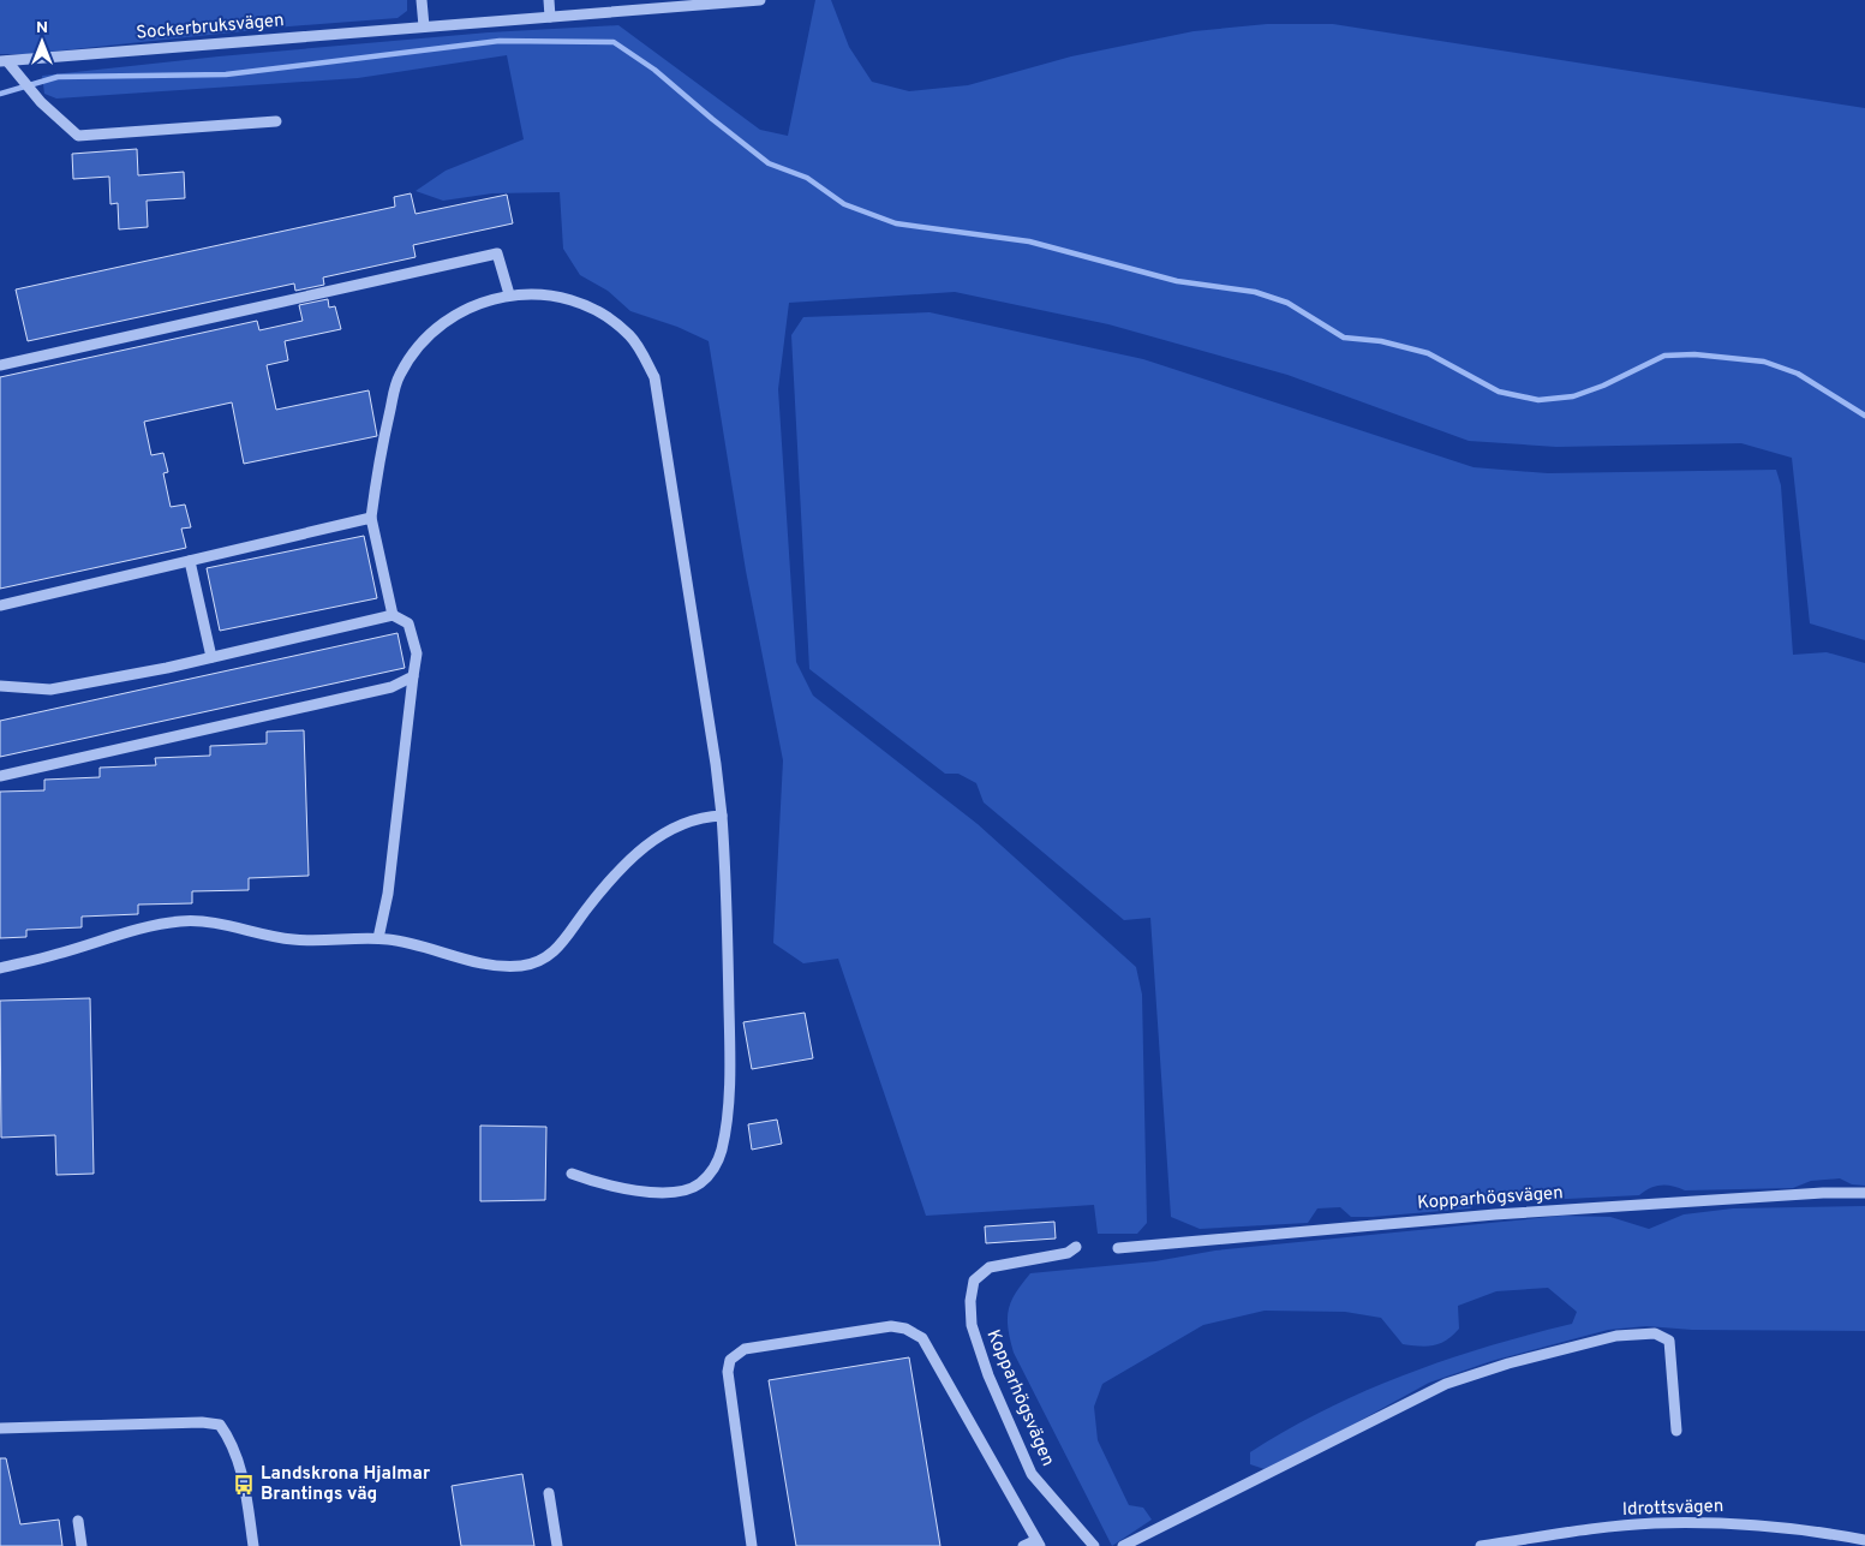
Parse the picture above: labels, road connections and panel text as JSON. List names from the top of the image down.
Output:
{
  "streets": {
    "street": ["Sockerbruksvägen", "Kopparhögsvägen", "Idrottsvägen"]
  },
  "places": {
    "bus stop": ["Landskrona Hjalmar Brantings väg"]
  },
  "north": "top"
}
